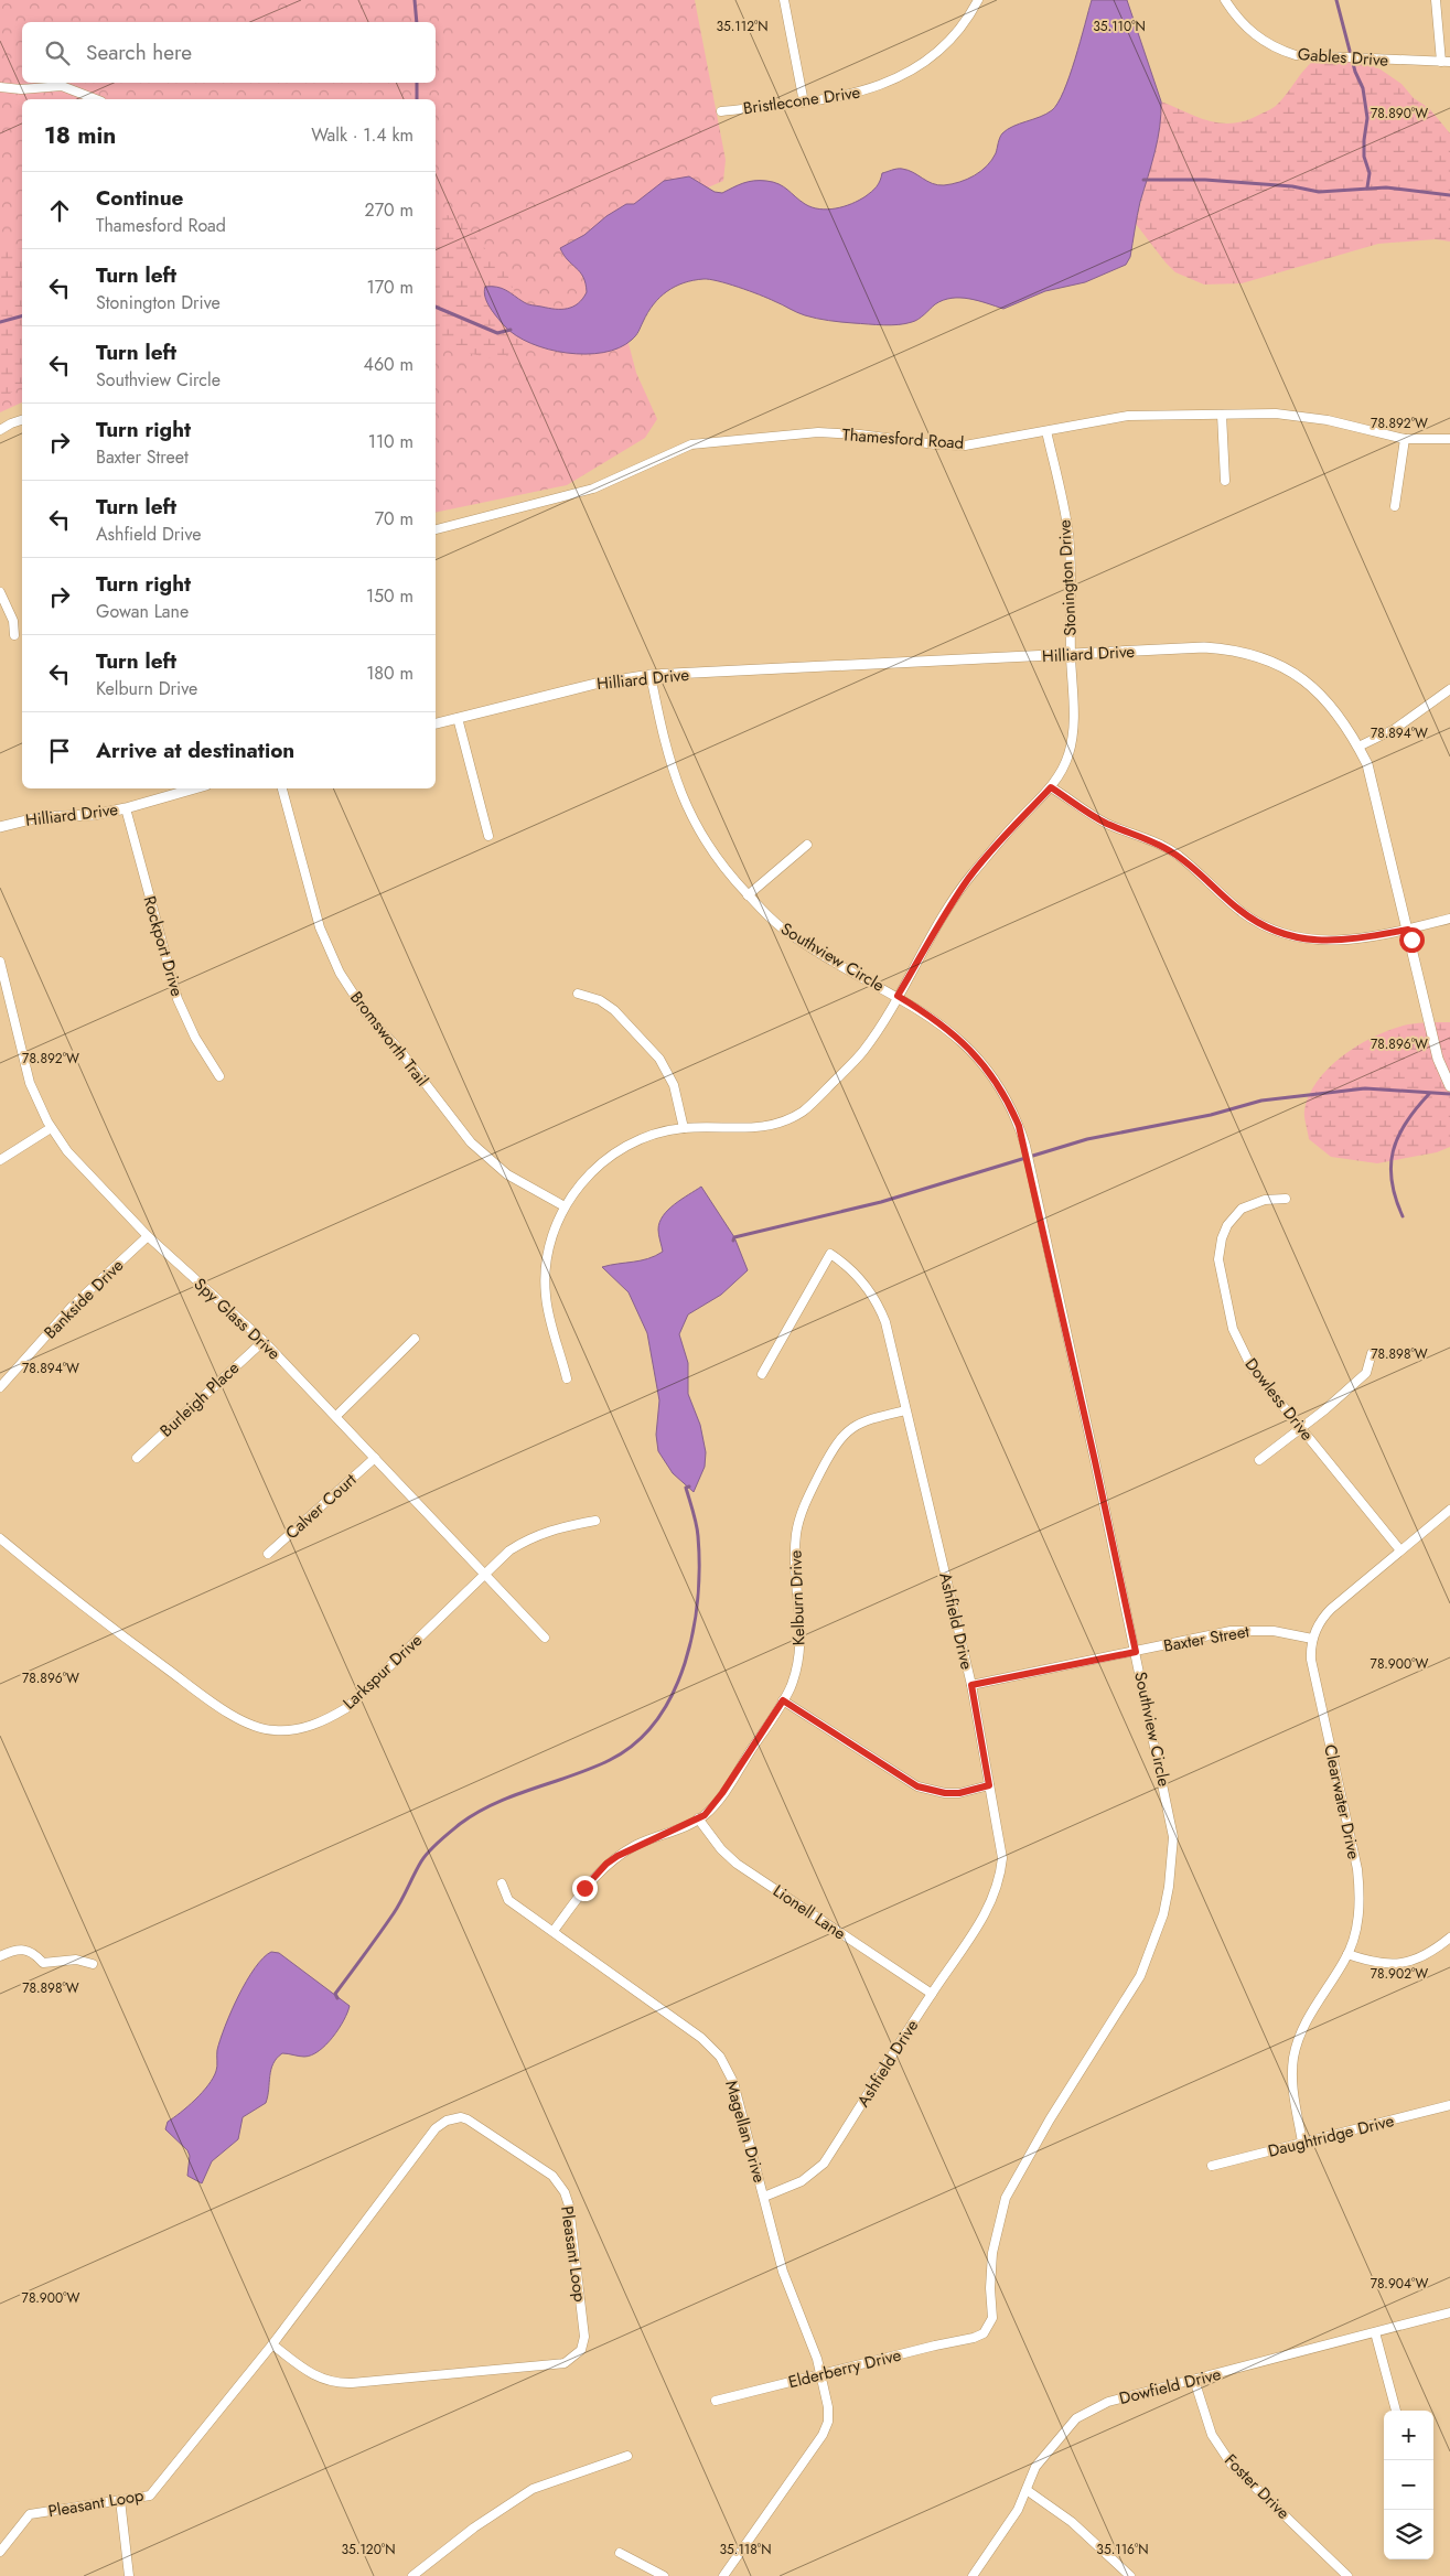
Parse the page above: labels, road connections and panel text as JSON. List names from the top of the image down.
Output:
{
  "streets": {
    "street": [
      "Gables Drive",
      "Bristlecone Drive",
      "Thamesford Road",
      "Stonington Drive",
      "Hilliard Drive",
      "Rockport Drive",
      "Southview Circle",
      "Bromsworth Trail",
      "Bankside Drive",
      "Spy Glass Drive",
      "Burleigh Place",
      "Dowless Drive",
      "Calver Court",
      "Kelburn Drive",
      "Ashfield Drive",
      "Baxter Street",
      "Larkspur Drive",
      "Clearwater Drive",
      "Lionell Lane",
      "Magellan Drive",
      "Daughtridge Drive",
      "Pleasant Loop",
      "Elderberry Drive",
      "Dowfield Drive",
      "Foster Drive"
    ]
  },
  "crossings": [
    ["Thamesford Road", "Stonington Drive"],
    ["Stonington Drive", "Hilliard Drive"],
    ["Stonington Drive", "Southview Circle"],
    ["Stonington Drive", "Bromsworth Trail"],
    ["Hilliard Drive", "Rockport Drive"],
    ["Hilliard Drive", "Southview Circle"],
    ["Southview Circle", "Baxter Street"],
    ["Southview Circle", "Elderberry Drive"],
    ["Bankside Drive", "Spy Glass Drive"],
    ["Spy Glass Drive", "Burleigh Place"],
    ["Spy Glass Drive", "Calver Court"],
    ["Spy Glass Drive", "Larkspur Drive"],
    ["Dowless Drive", "Clearwater Drive"],
    ["Kelburn Drive", "Ashfield Drive"],
    ["Kelburn Drive", "Lionell Lane"],
    ["Kelburn Drive", "Magellan Drive"],
    ["Ashfield Drive", "Baxter Street"],
    ["Ashfield Drive", "Lionell Lane"],
    ["Ashfield Drive", "Magellan Drive"],
    ["Baxter Street", "Clearwater Drive"],
    ["Clearwater Drive", "Daughtridge Drive"],
    ["Magellan Drive", "Elderberry Drive"],
    ["Dowfield Drive", "Foster Drive"]
  ],
  "page": {
    "search": "Search here",
    "heading": ["18 min", "Walk · 1.4 km"],
    "list": [
      ["Continue", "Thamesford Road", "270 m"],
      ["Turn left", "Stonington Drive", "170 m"],
      ["Turn left", "Southview Circle", "460 m"],
      ["Turn right", "Baxter Street", "110 m"],
      ["Turn left", "Ashfield Drive", "70 m"],
      ["Turn right", "Gowan Lane", "150 m"],
      ["Turn left", "Kelburn Drive", "180 m"],
      "Arrive at destination"
    ],
    "map_buttons": ["+", "−"]
  },
  "coordinates": [
    "35.112°N",
    "35.110°N",
    "78.890°W",
    "78.892°W",
    "78.894°W",
    "78.896°W",
    "78.898°W",
    "78.900°W",
    "78.902°W",
    "78.904°W",
    "35.120°N",
    "35.118°N",
    "35.116°N"
  ]
}
